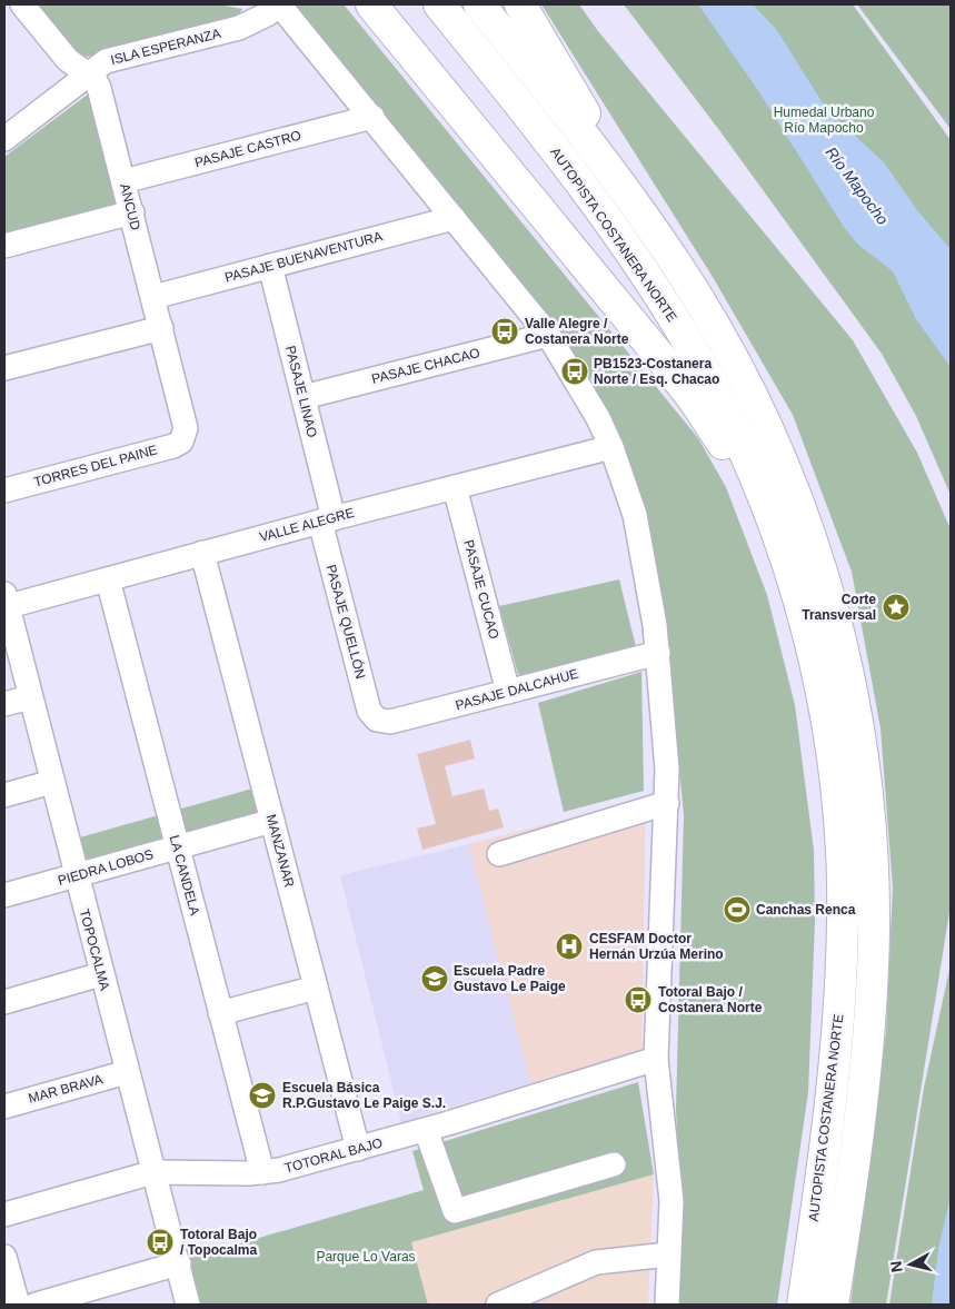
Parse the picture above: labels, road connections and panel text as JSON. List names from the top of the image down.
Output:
{
  "streets": {
    "highway": ["AUTOPISTA COSTANERA NORTE"],
    "street": [
      "ISLA ESPERANZA",
      "PASAJE CASTRO",
      "ANCUD",
      "PASAJE BUENAVENTURA",
      "PASAJE CHACAO",
      "PASAJE LINAO",
      "TORRES DEL PAINE",
      "VALLE ALEGRE",
      "PASAJE CUCAO",
      "PASAJE QUELLÓN",
      "PASAJE DALCAHUE",
      "MANZANAR",
      "PIEDRA LOBOS",
      "LA CANDELA",
      "TOPOCALMA",
      "MAR BRAVA",
      "TOTORAL BAJO"
    ]
  },
  "crossings": [
    ["ISLA ESPERANZA", "ANCUD"],
    ["PASAJE CASTRO", "ANCUD"],
    ["ANCUD", "PASAJE BUENAVENTURA"],
    ["ANCUD", "TORRES DEL PAINE"],
    ["PASAJE BUENAVENTURA", "PASAJE LINAO"],
    ["PASAJE CHACAO", "PASAJE LINAO"],
    ["PASAJE LINAO", "VALLE ALEGRE"],
    ["PASAJE LINAO", "PASAJE QUELLÓN"],
    ["VALLE ALEGRE", "PASAJE CUCAO"],
    ["VALLE ALEGRE", "PASAJE QUELLÓN"],
    ["VALLE ALEGRE", "MANZANAR"],
    ["VALLE ALEGRE", "LA CANDELA"],
    ["VALLE ALEGRE", "TOPOCALMA"],
    ["PASAJE CUCAO", "PASAJE DALCAHUE"],
    ["PASAJE QUELLÓN", "PASAJE DALCAHUE"],
    ["MANZANAR", "PIEDRA LOBOS"],
    ["MANZANAR", "TOTORAL BAJO"],
    ["PIEDRA LOBOS", "LA CANDELA"],
    ["PIEDRA LOBOS", "TOPOCALMA"],
    ["LA CANDELA", "TOTORAL BAJO"],
    ["TOPOCALMA", "MAR BRAVA"],
    ["TOPOCALMA", "TOTORAL BAJO"]
  ],
  "water": ["Río Mapocho"],
  "parks": ["Humedal Urbano Río Mapocho", "Parque Lo Varas"],
  "places": {
    "bus stop": [
      "Valle Alegre / Costanera Norte",
      "PB1523-Costanera Norte / Esq. Chacao",
      "Totoral Bajo / Costanera Norte",
      "Totoral Bajo / Topocalma"
    ],
    "place": ["Corte Transversal"],
    "sports": ["Canchas Renca"],
    "hospital": ["CESFAM Doctor Hernán Urzúa Merino"],
    "school or university": ["Escuela Padre Gustavo Le Paige", "Escuela Básica R.P.Gustavo Le Paige S.J."]
  },
  "north": "left"
}
